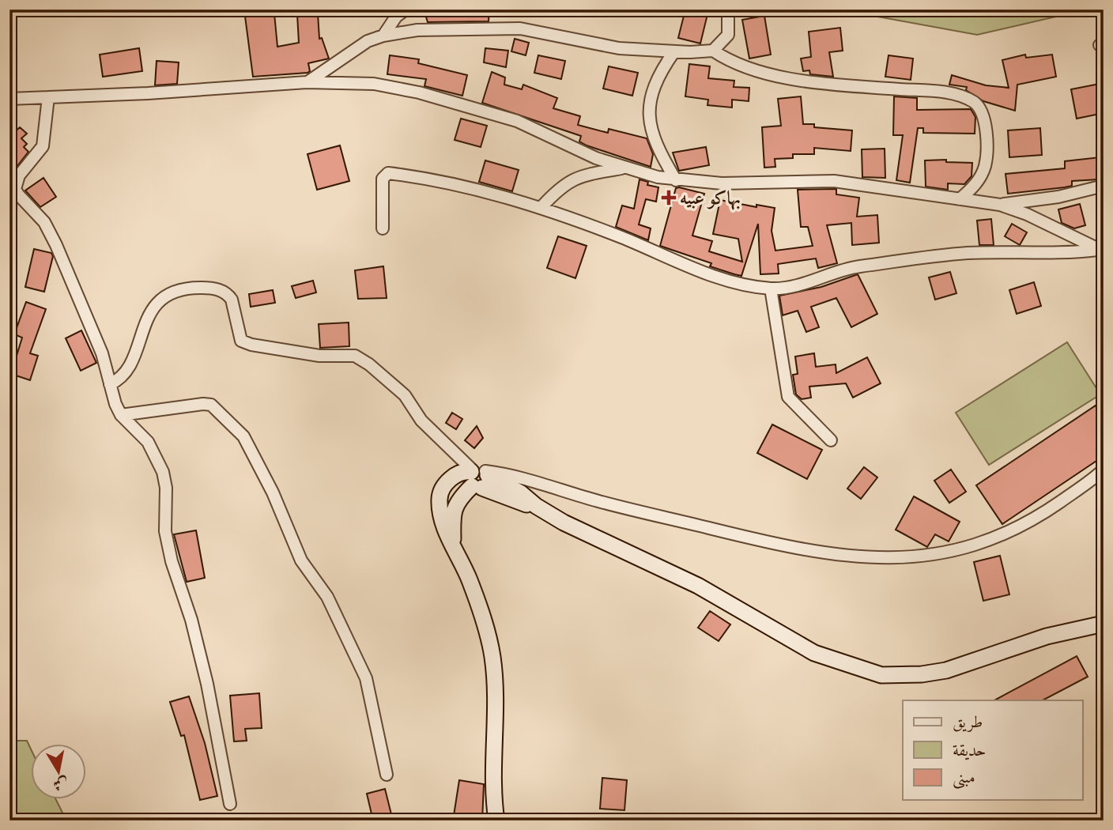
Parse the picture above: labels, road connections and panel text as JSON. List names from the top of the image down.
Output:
{
  "places": {
    "health": ["بهاكو عبيه"]
  },
  "legend": ["طريق", "حديقة", "مبنى"],
  "north": "bottom"
}
